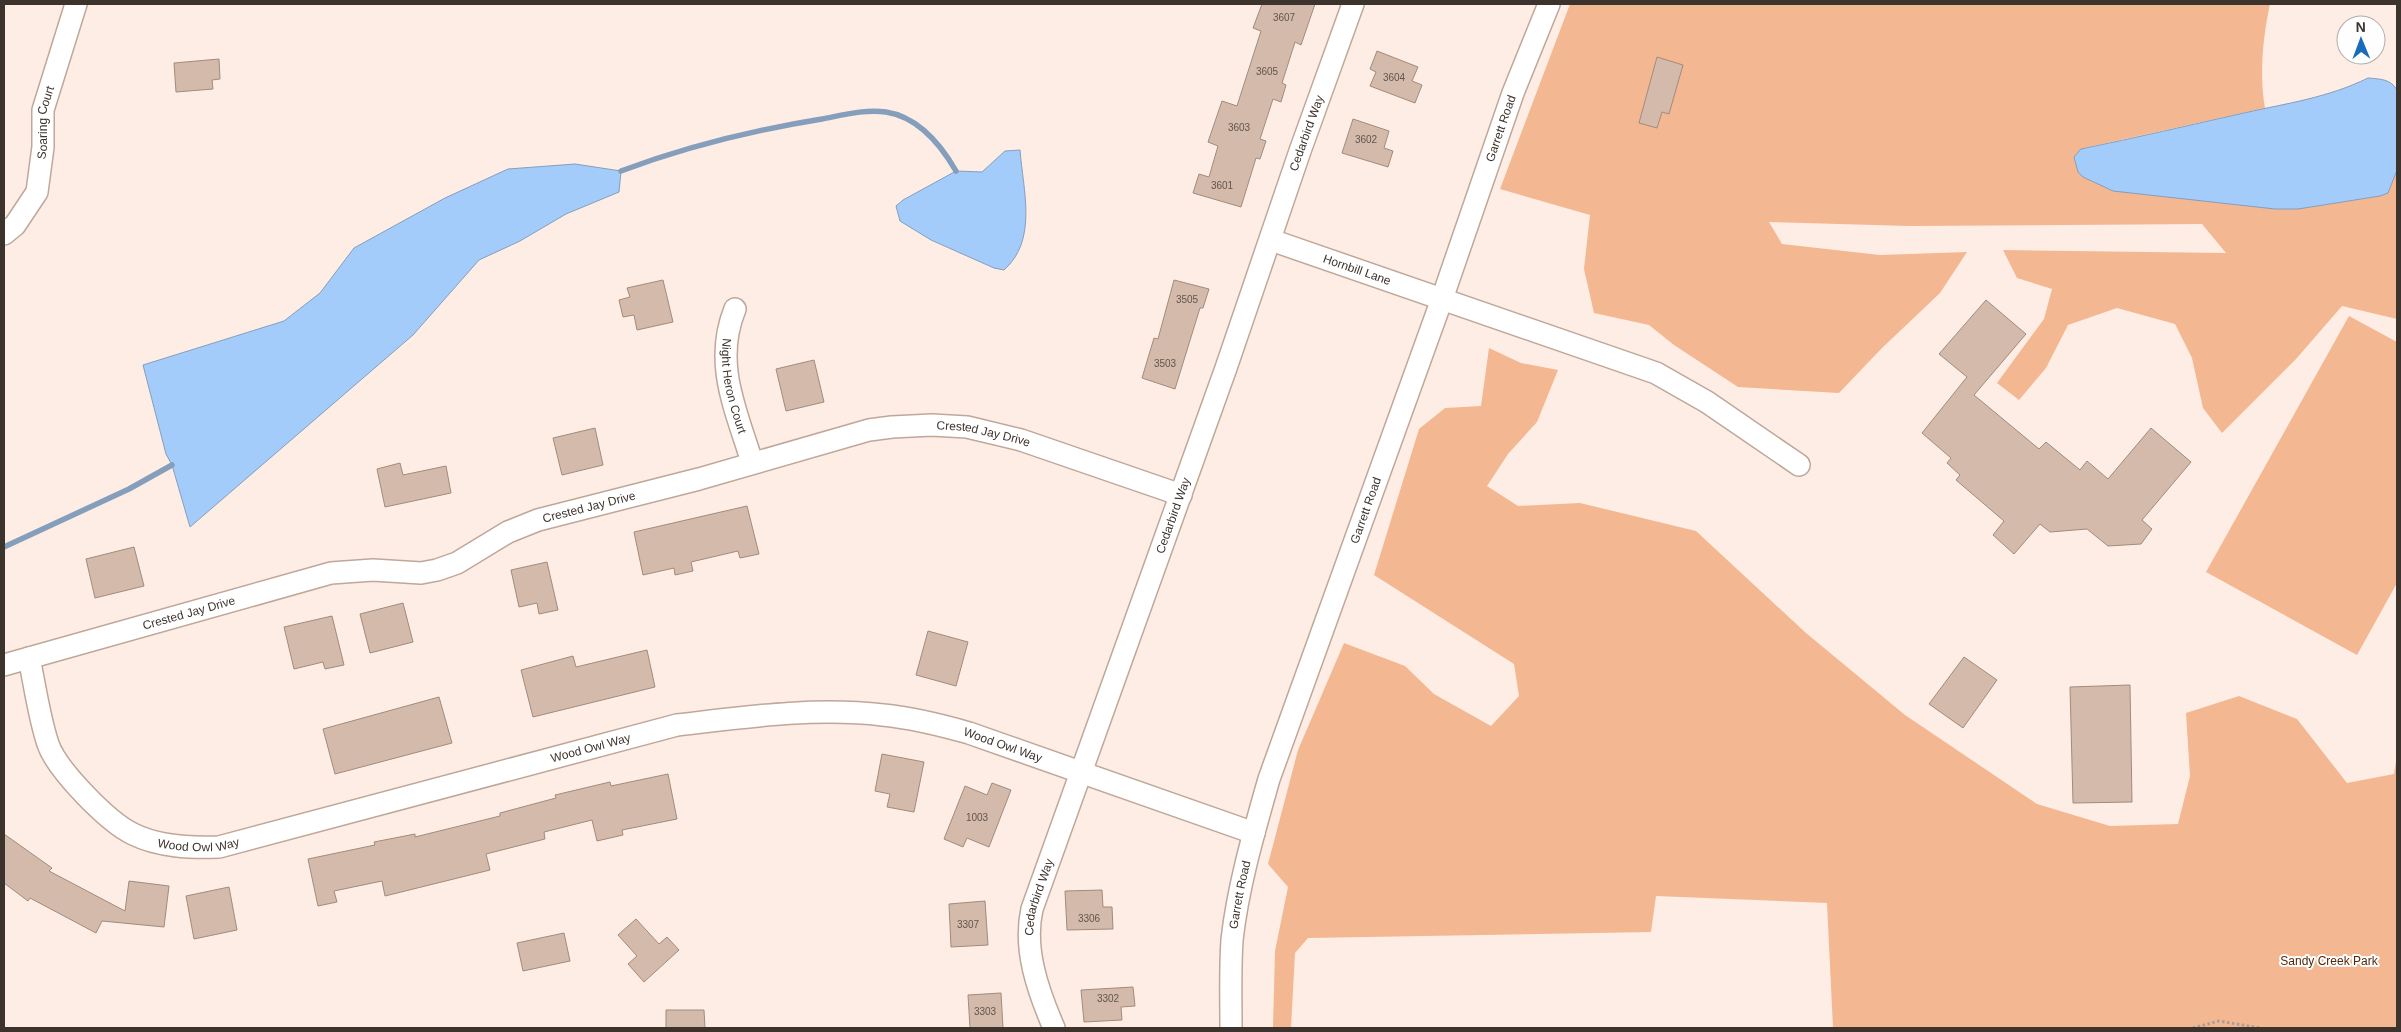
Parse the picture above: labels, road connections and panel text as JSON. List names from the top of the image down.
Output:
{
  "streets": {
    "street": [
      "Soaring Court",
      "Garrett Road",
      "Cedarbird Way",
      "Hornbill Lane",
      "Night Heron Court",
      "Crested Jay Drive",
      "Wood Owl Way"
    ]
  },
  "crossings": [
    ["Garrett Road", "Hornbill Lane"],
    ["Garrett Road", "Wood Owl Way"],
    ["Cedarbird Way", "Hornbill Lane"],
    ["Cedarbird Way", "Crested Jay Drive"],
    ["Cedarbird Way", "Wood Owl Way"],
    ["Night Heron Court", "Crested Jay Drive"],
    ["Crested Jay Drive", "Wood Owl Way"]
  ],
  "parks": ["Sandy Creek Park"],
  "house_numbers": [
    "3607",
    "3605",
    "3604",
    "3603",
    "3602",
    "3601",
    "3505",
    "3503",
    "1003",
    "3306",
    "3307",
    "3302",
    "3303"
  ],
  "north": "top"
}
